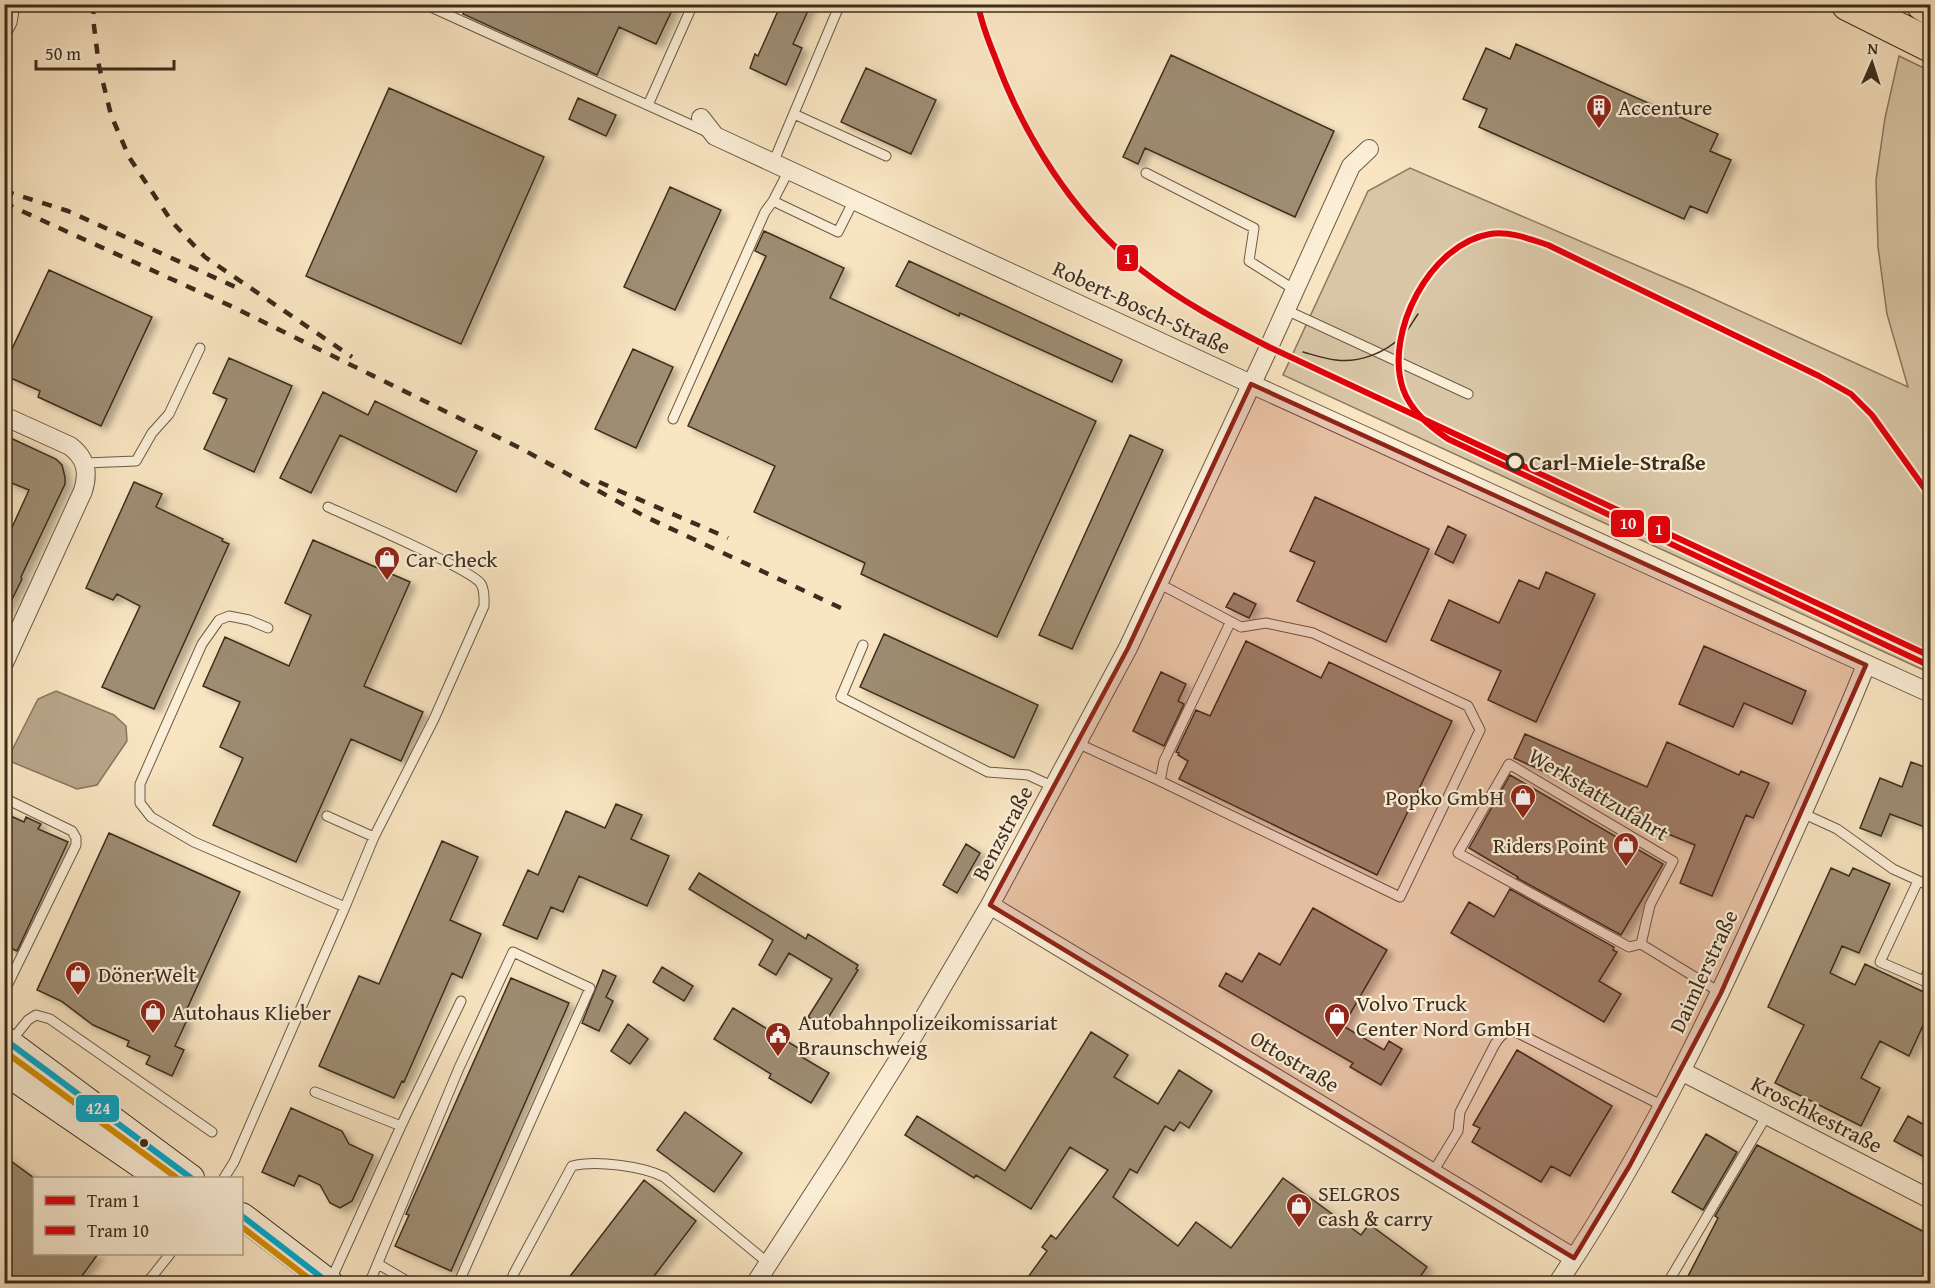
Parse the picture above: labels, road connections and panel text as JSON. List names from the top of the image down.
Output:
{
  "streets": {
    "street": [
      "Robert-Bosch-Straße",
      "Benzstraße",
      "Daimlerstraße",
      "Ottostraße",
      "Kroschkestraße"
    ],
    "lane": ["Werkstattzufahrt"]
  },
  "crossings": [
    ["Robert-Bosch-Straße", "Benzstraße"],
    ["Robert-Bosch-Straße", "Daimlerstraße"],
    ["Benzstraße", "Ottostraße"],
    ["Daimlerstraße", "Ottostraße"],
    ["Daimlerstraße", "Kroschkestraße"]
  ],
  "places": {
    "building": ["Accenture"],
    "other": ["Carl-Miele-Straße"],
    "shop": [
      "Car Check",
      "Popko GmbH",
      "Riders Point",
      "DönerWelt",
      "Autohaus Klieber",
      "Volvo Truck Center Nord GmbH",
      "SELGROS cash & carry"
    ],
    "public building": ["Autobahnpolizeikomissariat Braunschweig"]
  },
  "lines": ["tram line 1", "tram line 10", "transit line 424"],
  "legend": ["Tram 1", "Tram 10"],
  "scale_bar": "50 m",
  "north": "top"
}
